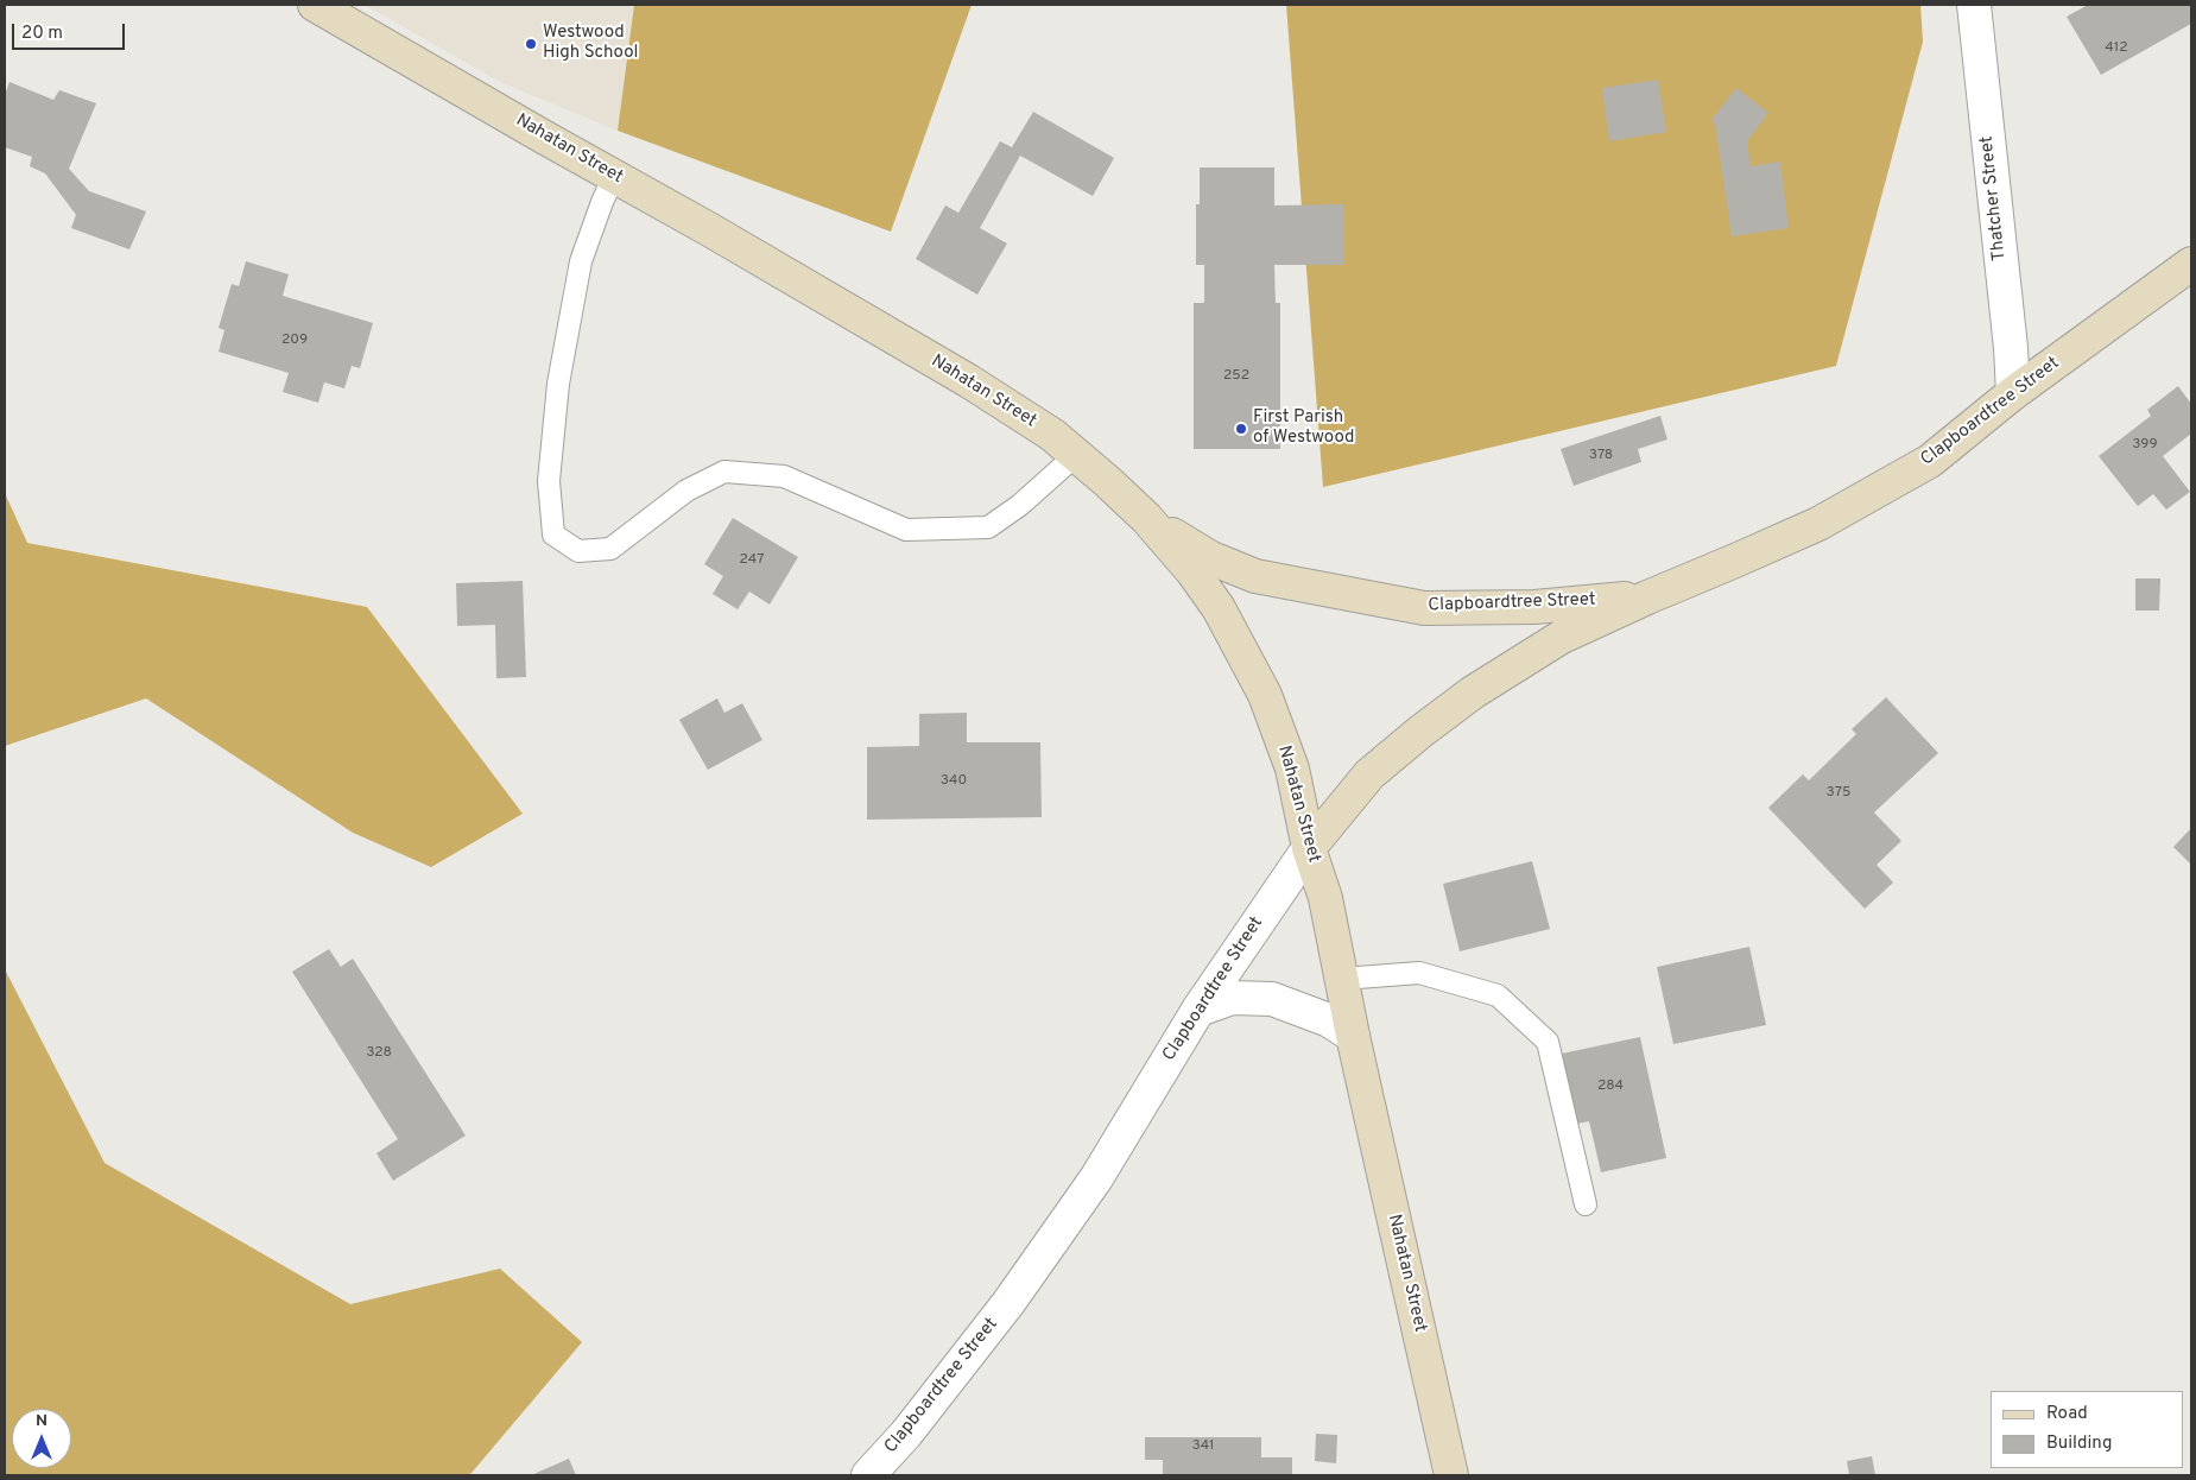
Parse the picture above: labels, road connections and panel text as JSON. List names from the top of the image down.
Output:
{
  "streets": {
    "main road": ["Nahatan Street", "Clapboardtree Street"],
    "street": ["Thatcher Street"]
  },
  "crossings": [
    ["Nahatan Street", "Clapboardtree Street"],
    ["Thatcher Street", "Clapboardtree Street"]
  ],
  "places": ["Westwood High School", "First Parish of Westwood"],
  "house_numbers": [
    "412",
    "209",
    "252",
    "399",
    "378",
    "247",
    "340",
    "375",
    "328",
    "284",
    "341"
  ],
  "legend": ["Road", "Building"],
  "scale_bar": "20 m",
  "north": "top"
}
